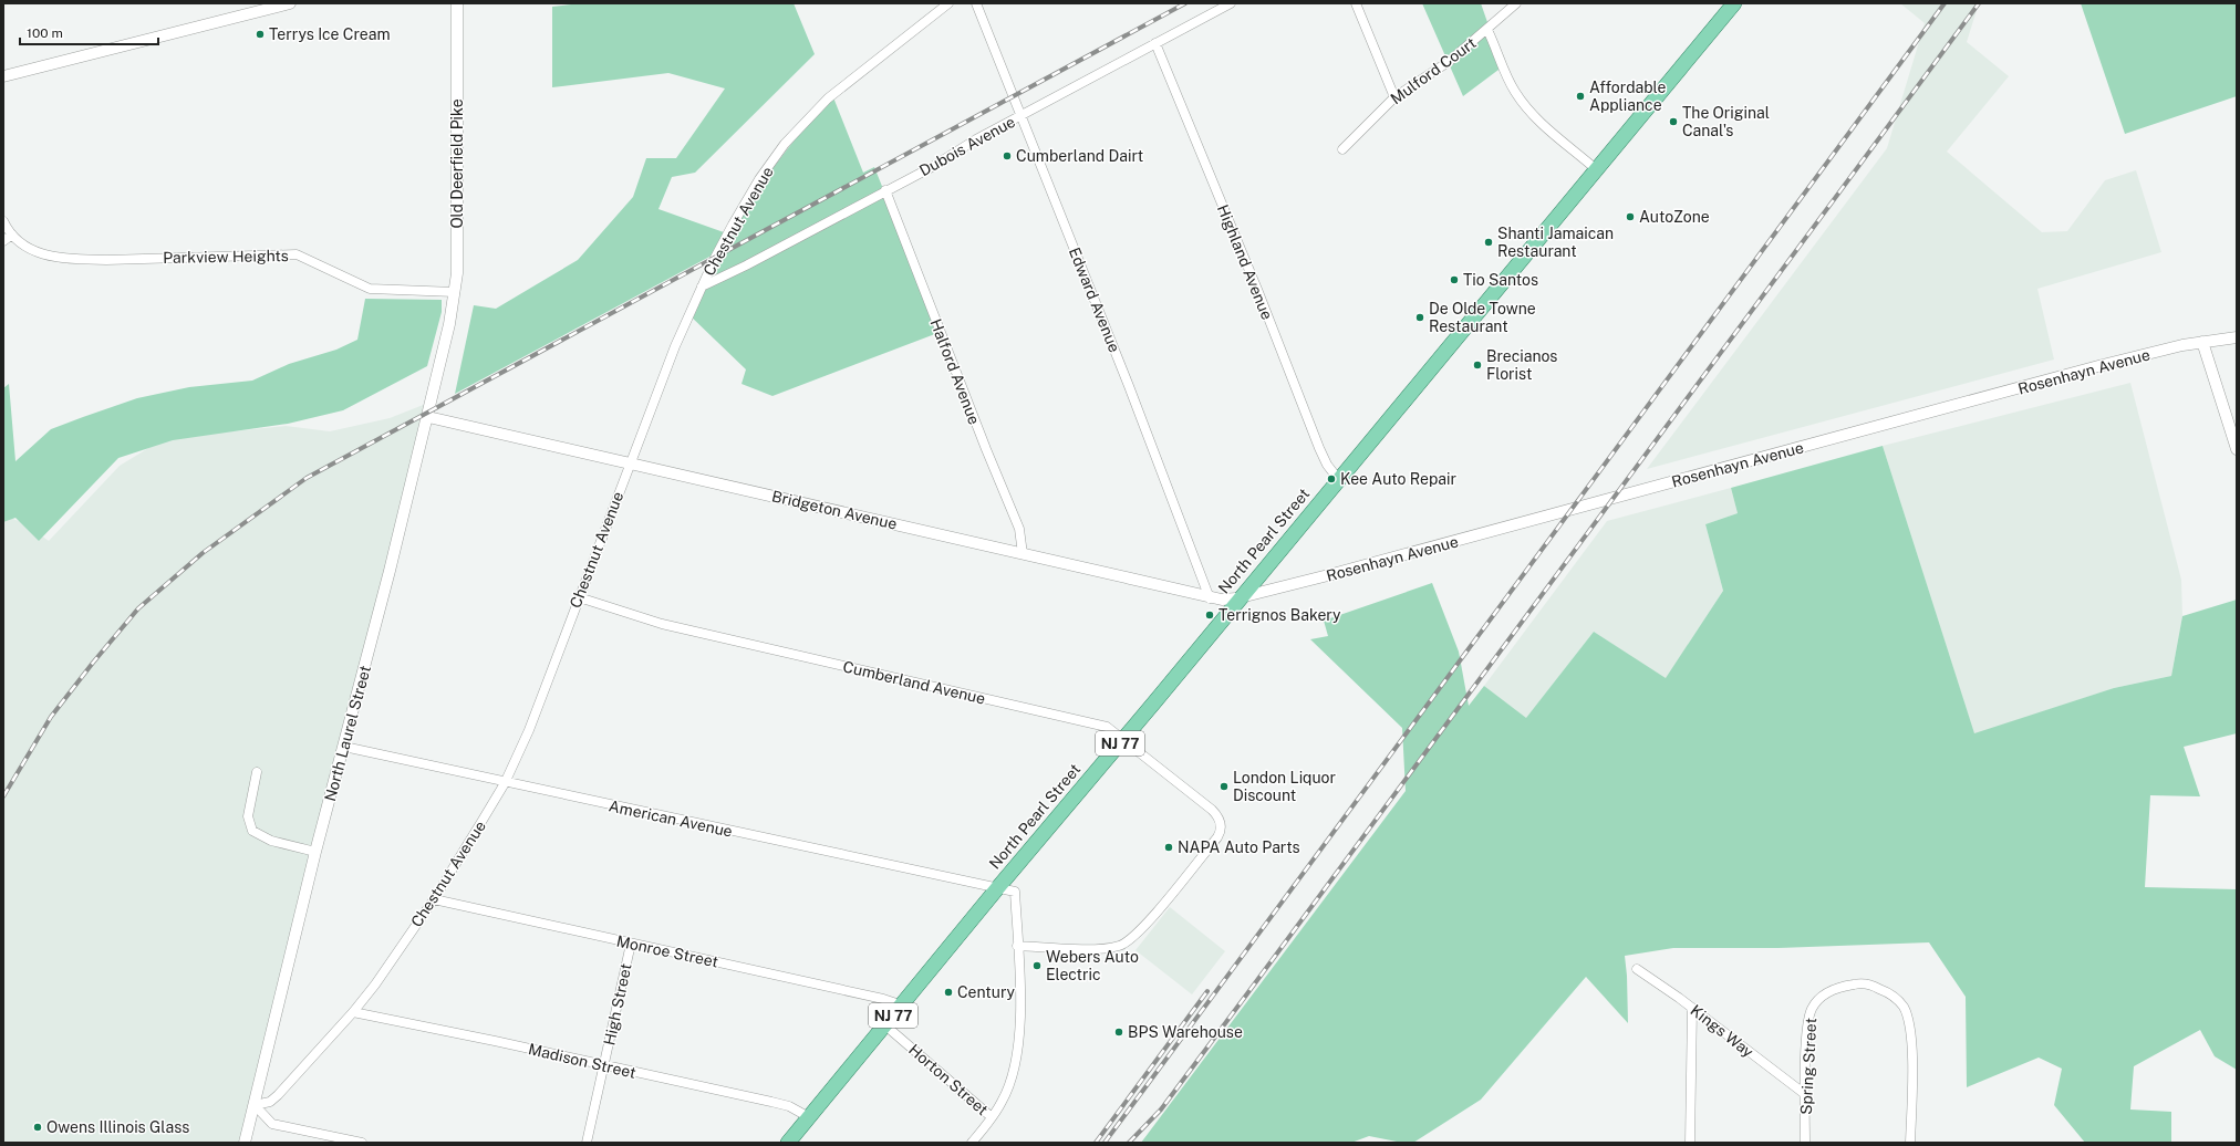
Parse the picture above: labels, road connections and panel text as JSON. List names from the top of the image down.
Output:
{
  "streets": {
    "main road": ["North Pearl Street", "NJ 77"],
    "street": [
      "Mulford Court",
      "Dubois Avenue",
      "Old Deerfield Pike",
      "Chestnut Avenue",
      "Parkview Heights",
      "Highland Avenue",
      "Edward Avenue",
      "Halford Avenue",
      "Rosenhayn Avenue",
      "Bridgeton Avenue",
      "Cumberland Avenue",
      "North Laurel Street",
      "American Avenue",
      "Monroe Street",
      "High Street",
      "Kings Way",
      "Madison Street",
      "Spring Street",
      "Horton Street"
    ]
  },
  "crossings": [
    ["Dubois Avenue", "Chestnut Avenue"],
    ["Dubois Avenue", "Highland Avenue"],
    ["Dubois Avenue", "Edward Avenue"],
    ["Dubois Avenue", "Halford Avenue"],
    ["Old Deerfield Pike", "Parkview Heights"],
    ["Old Deerfield Pike", "North Laurel Street"],
    ["Chestnut Avenue", "Bridgeton Avenue"],
    ["Chestnut Avenue", "Cumberland Avenue"],
    ["Chestnut Avenue", "North Laurel Street"],
    ["Chestnut Avenue", "American Avenue"],
    ["Chestnut Avenue", "Monroe Street"],
    ["Chestnut Avenue", "Madison Street"],
    ["Highland Avenue", "North Pearl Street"],
    ["Edward Avenue", "Bridgeton Avenue"],
    ["Halford Avenue", "Bridgeton Avenue"],
    ["Rosenhayn Avenue", "Bridgeton Avenue"],
    ["Rosenhayn Avenue", "North Pearl Street"],
    ["Bridgeton Avenue", "North Pearl Street"],
    ["Bridgeton Avenue", "North Laurel Street"],
    ["North Pearl Street", "Cumberland Avenue"],
    ["North Pearl Street", "American Avenue"],
    ["North Pearl Street", "Monroe Street"],
    ["North Pearl Street", "Madison Street"],
    ["North Pearl Street", "Horton Street"],
    ["Cumberland Avenue", "American Avenue"],
    ["North Laurel Street", "American Avenue"],
    ["Monroe Street", "High Street"],
    ["High Street", "Madison Street"],
    ["Kings Way", "Spring Street"]
  ],
  "places": [
    "Terrys Ice Cream",
    "Affordable Appliance",
    "The Original Canal's",
    "Cumberland Dairt",
    "AutoZone",
    "Shanti Jamaican Restaurant",
    "Tio Santos",
    "De Olde Towne Restaurant",
    "Brecianos Florist",
    "Kee Auto Repair",
    "Terrignos Bakery",
    "London Liquor Discount",
    "NAPA Auto Parts",
    "Webers Auto Electric",
    "Century",
    "BPS Warehouse",
    "Owens Illinois Glass"
  ],
  "scale_bar": "100 m"
}
